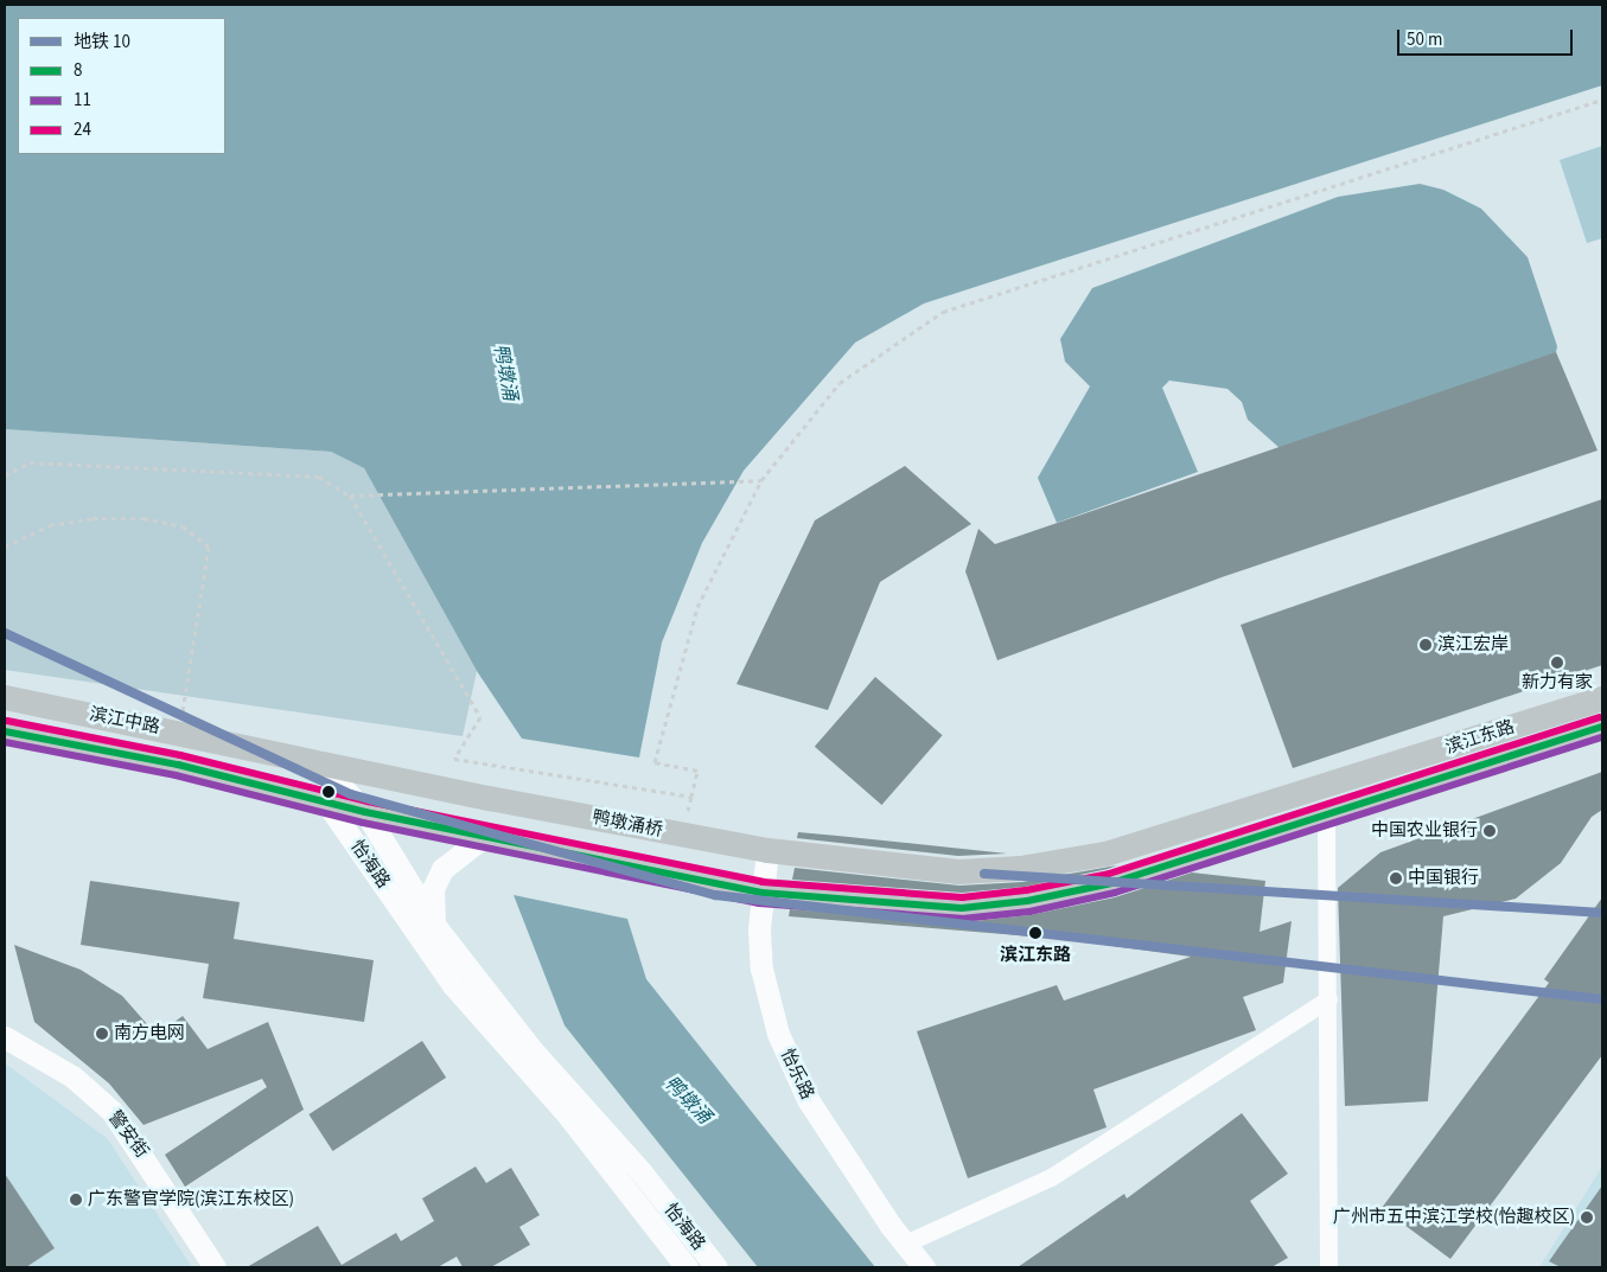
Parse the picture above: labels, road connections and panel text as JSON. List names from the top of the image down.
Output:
{
  "streets": {
    "main road": ["滨江中路", "滨江东路", "鸭墩涌桥"],
    "street": ["怡海路", "怡乐路", "警安街"]
  },
  "crossings": [
    ["滨江中路", "鸭墩涌桥"],
    ["滨江中路", "怡海路"],
    ["滨江东路", "鸭墩涌桥"],
    ["滨江东路", "怡乐路"],
    ["鸭墩涌桥", "怡乐路"]
  ],
  "water": ["鸭墩涌"],
  "places": [
    "滨江宏岸",
    "新力有家",
    "中国农业银行",
    "中国银行",
    "滨江东路",
    "南方电网",
    "广东警官学院(滨江东校区)",
    "广州市五中滨江学校(怡趣校区)"
  ],
  "lines": [
    "metro line 10",
    "transit line 24",
    "transit line 8",
    "transit line 11"
  ],
  "legend": [
    "地铁 10",
    "8",
    "11",
    "24"
  ],
  "scale_bar": "50 m"
}
